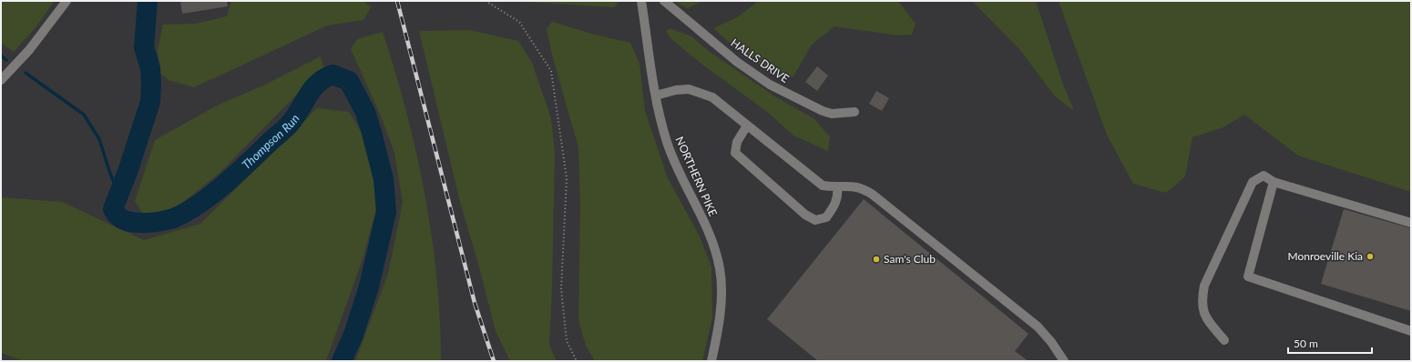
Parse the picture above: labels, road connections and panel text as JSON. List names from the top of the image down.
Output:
{
  "streets": {
    "street": ["HALLS DRIVE", "NORTHERN PIKE"]
  },
  "water": ["Thompson Run"],
  "places": ["Monroeville Kia", "Sam's Club"],
  "scale_bar": "50 m"
}
